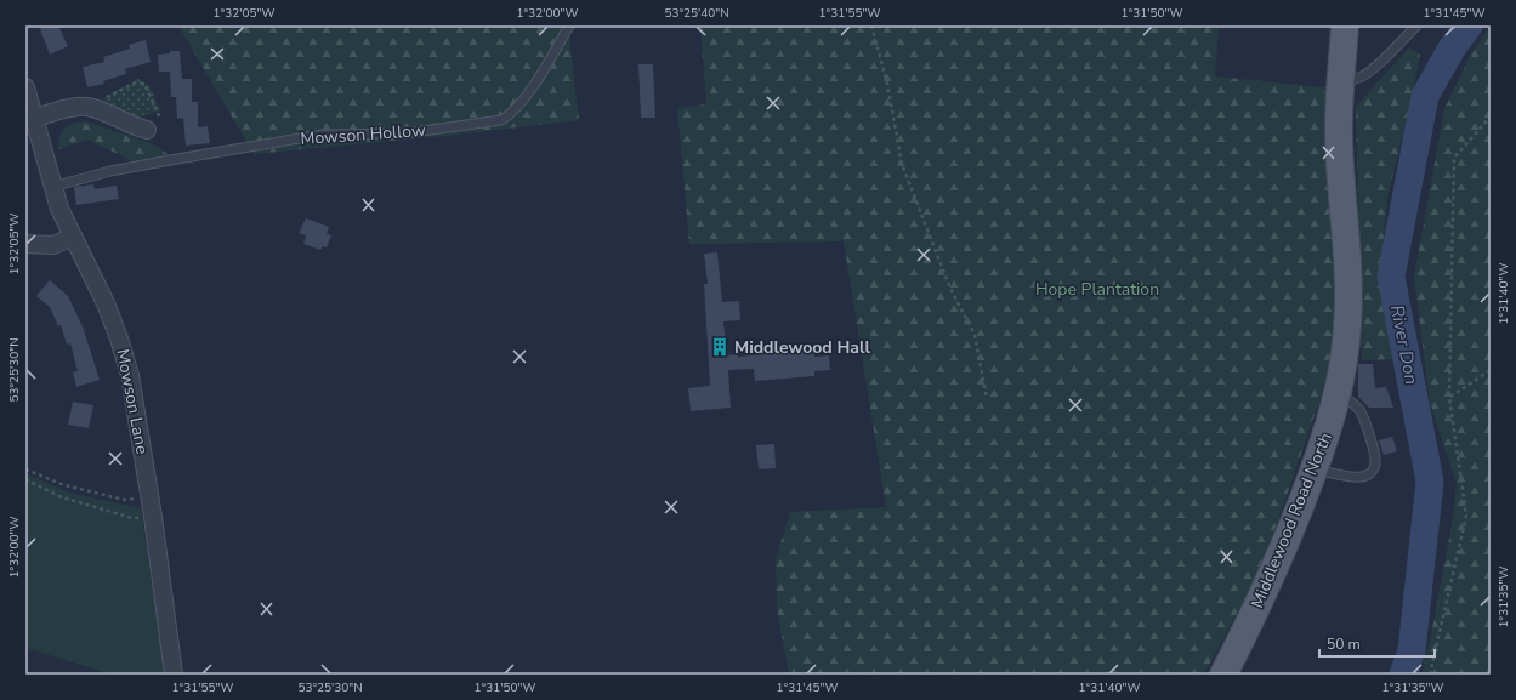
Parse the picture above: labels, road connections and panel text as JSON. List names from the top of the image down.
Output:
{
  "streets": {
    "main road": ["Middlewood Road North"],
    "street": ["Mowson Lane"],
    "lane": ["Mowson Hollow"]
  },
  "crossings": [
    ["Mowson Hollow", "Mowson Lane"]
  ],
  "water": ["River Don"],
  "parks": ["Hope Plantation"],
  "places": {
    "building": ["Middlewood Hall"]
  },
  "scale_bar": "50 m",
  "coordinates": [
    "1°32'05\"W",
    "1°32'00\"W",
    "53°25'40\"N",
    "1°31'55\"W",
    "1°31'50\"W",
    "1°31'45\"W",
    "1°31'40\"W",
    "53°25'30\"N",
    "1°31'35\"W"
  ]
}
